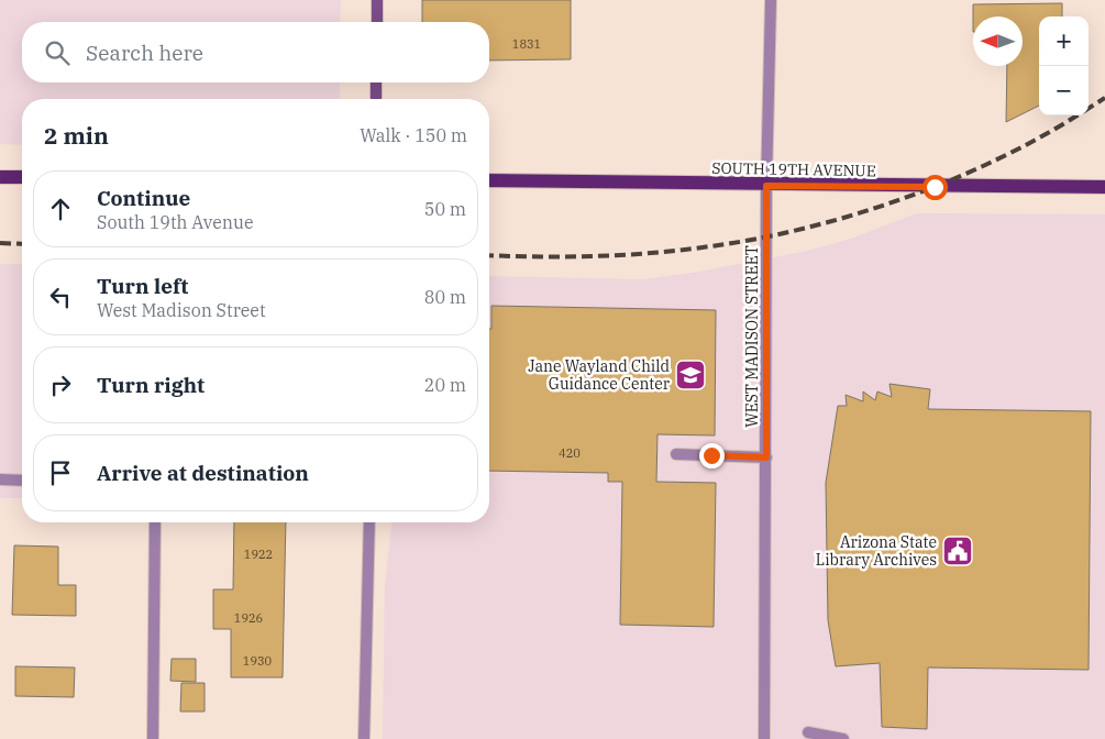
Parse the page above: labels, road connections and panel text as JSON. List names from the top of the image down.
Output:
{
  "streets": {
    "main road": ["SOUTH 19TH AVENUE"],
    "street": ["WEST MADISON STREET"]
  },
  "crossings": [
    ["SOUTH 19TH AVENUE", "WEST MADISON STREET"]
  ],
  "places": {
    "school or university": ["Jane Wayland Child Guidance Center"],
    "public building": ["Arizona State Library Archives"]
  },
  "house_numbers": [
    "1831",
    "420",
    "1922",
    "1926",
    "1930"
  ],
  "north": "left",
  "page": {
    "map_buttons": ["+", "−"],
    "search": "Search here",
    "heading": ["2 min", "Walk · 150 m"],
    "list": [
      ["Continue", "South 19th Avenue", "50 m"],
      ["Turn left", "West Madison Street", "80 m"],
      ["Turn right", "20 m"],
      "Arrive at destination"
    ]
  }
}
